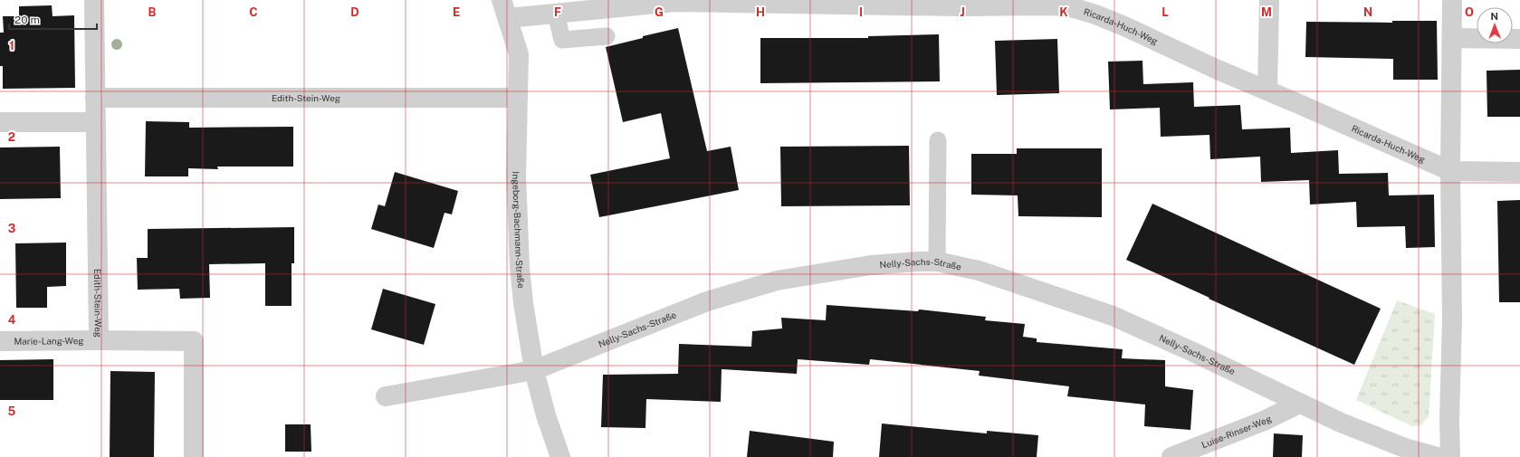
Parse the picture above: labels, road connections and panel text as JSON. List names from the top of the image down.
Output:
{
  "streets": {
    "street": [
      "Ricarda-Huch-Weg",
      "Edith-Stein-Weg",
      "Ingeborg-Bachmann-Straße",
      "Nelly-Sachs-Straße",
      "Marie-Lang-Weg",
      "Luise-Rinser-Weg"
    ]
  },
  "crossings": [
    ["Ricarda-Huch-Weg", "Ingeborg-Bachmann-Straße"],
    ["Edith-Stein-Weg", "Ingeborg-Bachmann-Straße"],
    ["Edith-Stein-Weg", "Marie-Lang-Weg"],
    ["Ingeborg-Bachmann-Straße", "Nelly-Sachs-Straße"],
    ["Nelly-Sachs-Straße", "Luise-Rinser-Weg"]
  ],
  "scale_bar": "20 m",
  "north": "top",
  "grid": {
    "columns": [
      "B",
      "C",
      "D",
      "E",
      "F",
      "G",
      "H",
      "I",
      "J",
      "K",
      "L",
      "M",
      "N",
      "O"
    ],
    "rows": [
      "1",
      "2",
      "3",
      "4",
      "5"
    ]
  }
}
